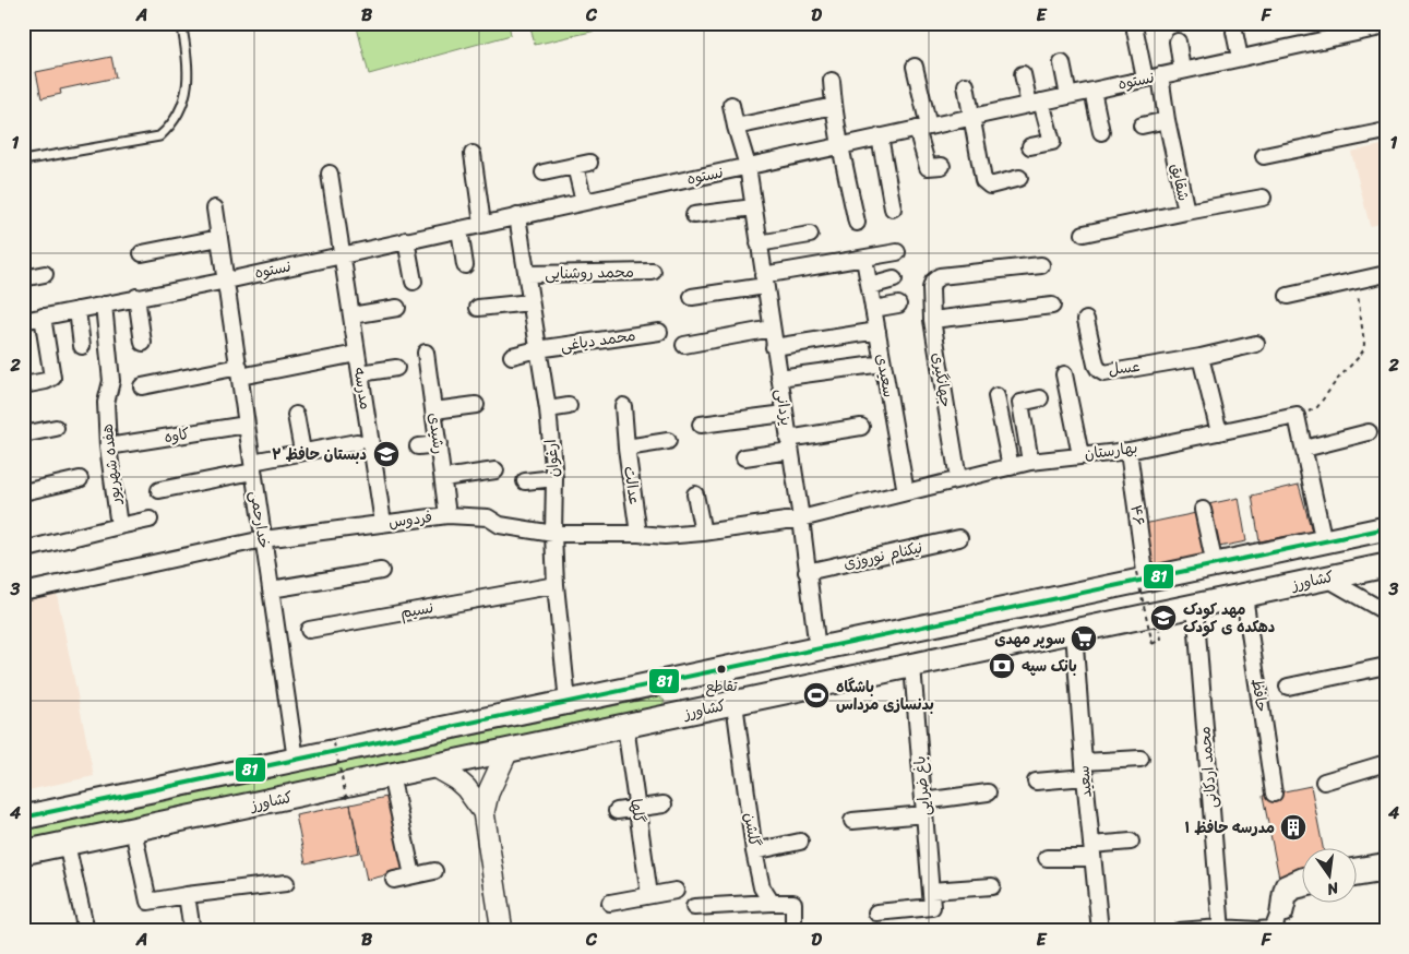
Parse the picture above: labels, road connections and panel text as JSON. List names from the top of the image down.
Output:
{
  "streets": {
    "main road": ["کشاورز"],
    "street": [
      "نستوه",
      "شقایق",
      "محمد روشنایی",
      "محمد دیاغی",
      "عسل",
      "سعیدی",
      "جهانگیری",
      "مدرسه",
      "یزدانی",
      "رشیدی",
      "کاوه",
      "بهارستان",
      "ارغوان",
      "هفده شهریور",
      "عدالت",
      "۴۶",
      "خدارحمی",
      "فردوس",
      "نیکنام نوروزی",
      "نسیم",
      "حافظ",
      "محمد اردکانی",
      "سعید",
      "باغ ضرایی",
      "گلها",
      "گلشن"
    ]
  },
  "crossings": [
    ["نستوه", "شقایق"],
    ["نستوه", "مدرسه"],
    ["نستوه", "یزدانی"],
    ["نستوه", "ارغوان"],
    ["نستوه", "هفده شهریور"],
    ["نستوه", "خدارحمی"],
    ["محمد روشنایی", "ارغوان"],
    ["محمد دیاغی", "ارغوان"],
    ["سعیدی", "بهارستان"],
    ["جهانگیری", "بهارستان"],
    ["مدرسه", "فردوس"],
    ["یزدانی", "بهارستان"],
    ["یزدانی", "فردوس"],
    ["یزدانی", "نیکنام نوروزی"],
    ["رشیدی", "فردوس"],
    ["کاوه", "هفده شهریور"],
    ["کاوه", "خدارحمی"],
    ["بهارستان", "۴۶"],
    ["بهارستان", "فردوس"],
    ["ارغوان", "فردوس"],
    ["ارغوان", "نسیم"],
    ["عدالت", "فردوس"],
    ["خدارحمی", "فردوس"],
    ["کشاورز", "حافظ"],
    ["کشاورز", "محمد اردکانی"],
    ["کشاورز", "سعید"],
    ["کشاورز", "باغ ضرایی"],
    ["کشاورز", "گلها"],
    ["کشاورز", "گلشن"]
  ],
  "places": {
    "school or university": ["دبستان حافظ ۲", "مهد کودک دهکده ی کودک"],
    "supermarket": ["سوپر مهدی"],
    "bank": ["بانک سپه"],
    "other": ["تقاطع"],
    "sports": ["باشگاه بدنسازی مرداس"],
    "building": ["مدرسه حافظ ۱"]
  },
  "lines": ["transit line 81"],
  "north": "bottom",
  "grid": {
    "columns": [
      "A",
      "B",
      "C",
      "D",
      "E",
      "F"
    ],
    "rows": [
      "1",
      "2",
      "3",
      "4"
    ]
  }
}
